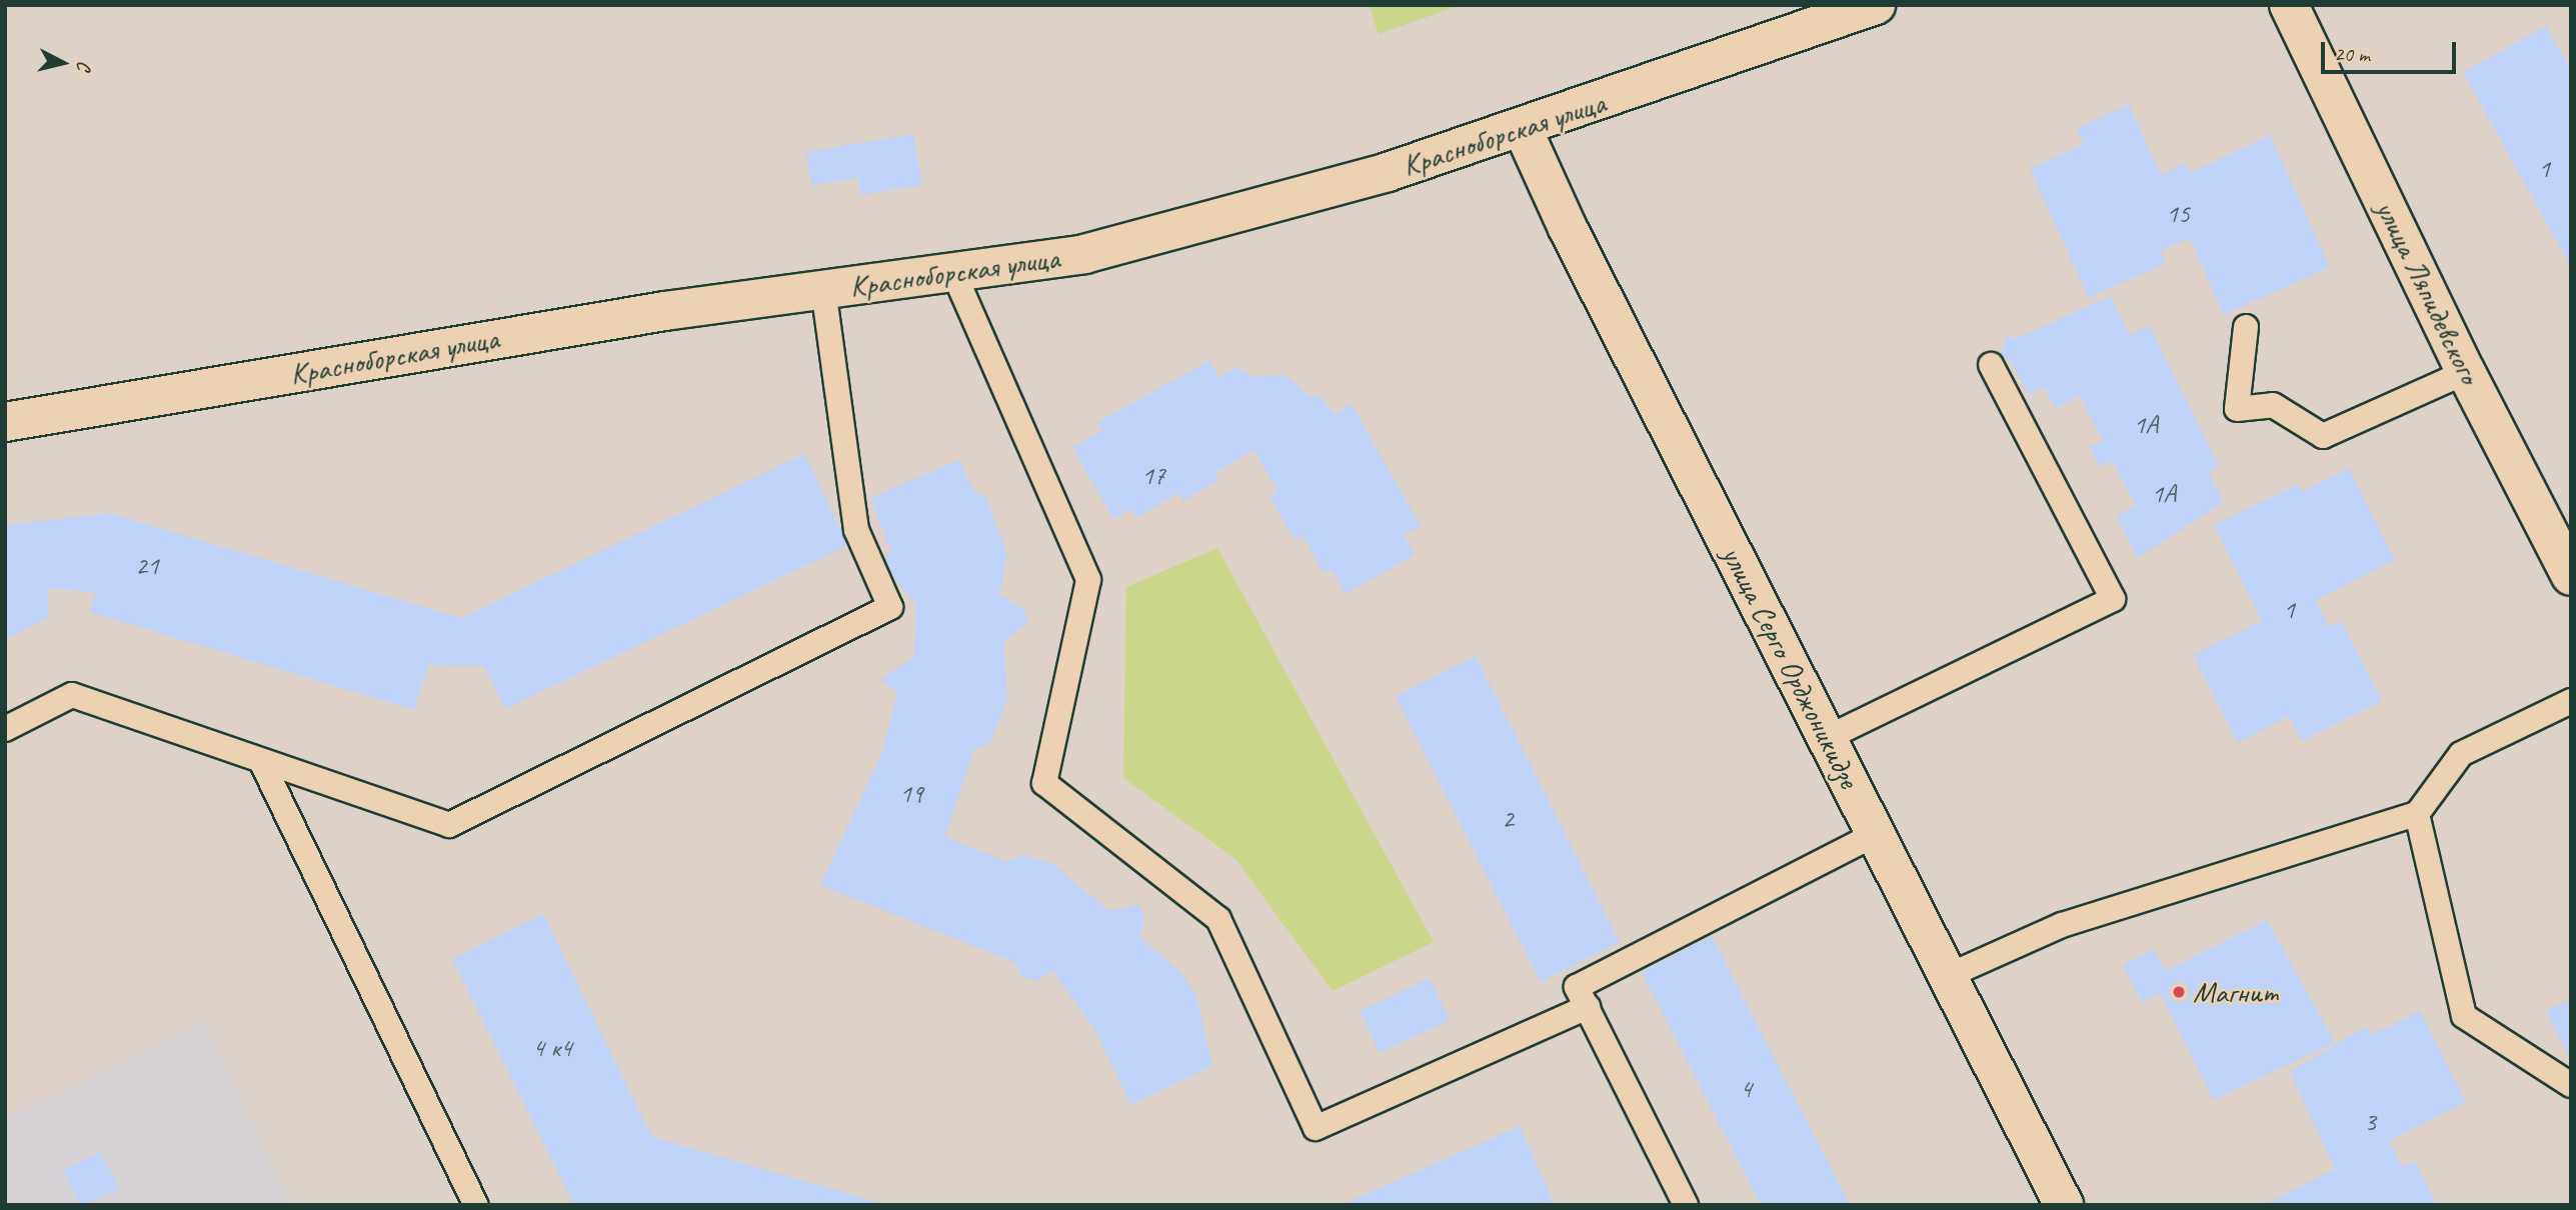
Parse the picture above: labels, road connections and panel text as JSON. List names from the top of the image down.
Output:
{
  "streets": {
    "street": ["Красноборская улица", "улица Ляпидевского", "улица Серго Орджоникидзе"]
  },
  "crossings": [
    ["Красноборская улица", "улица Серго Орджоникидзе"]
  ],
  "places": ["Магнит"],
  "house_numbers": [
    "1",
    "15",
    "1А",
    "17",
    "1А",
    "21",
    "1",
    "19",
    "2",
    "4 к4",
    "4",
    "3"
  ],
  "scale_bar": "20 m",
  "north": "right"
}
